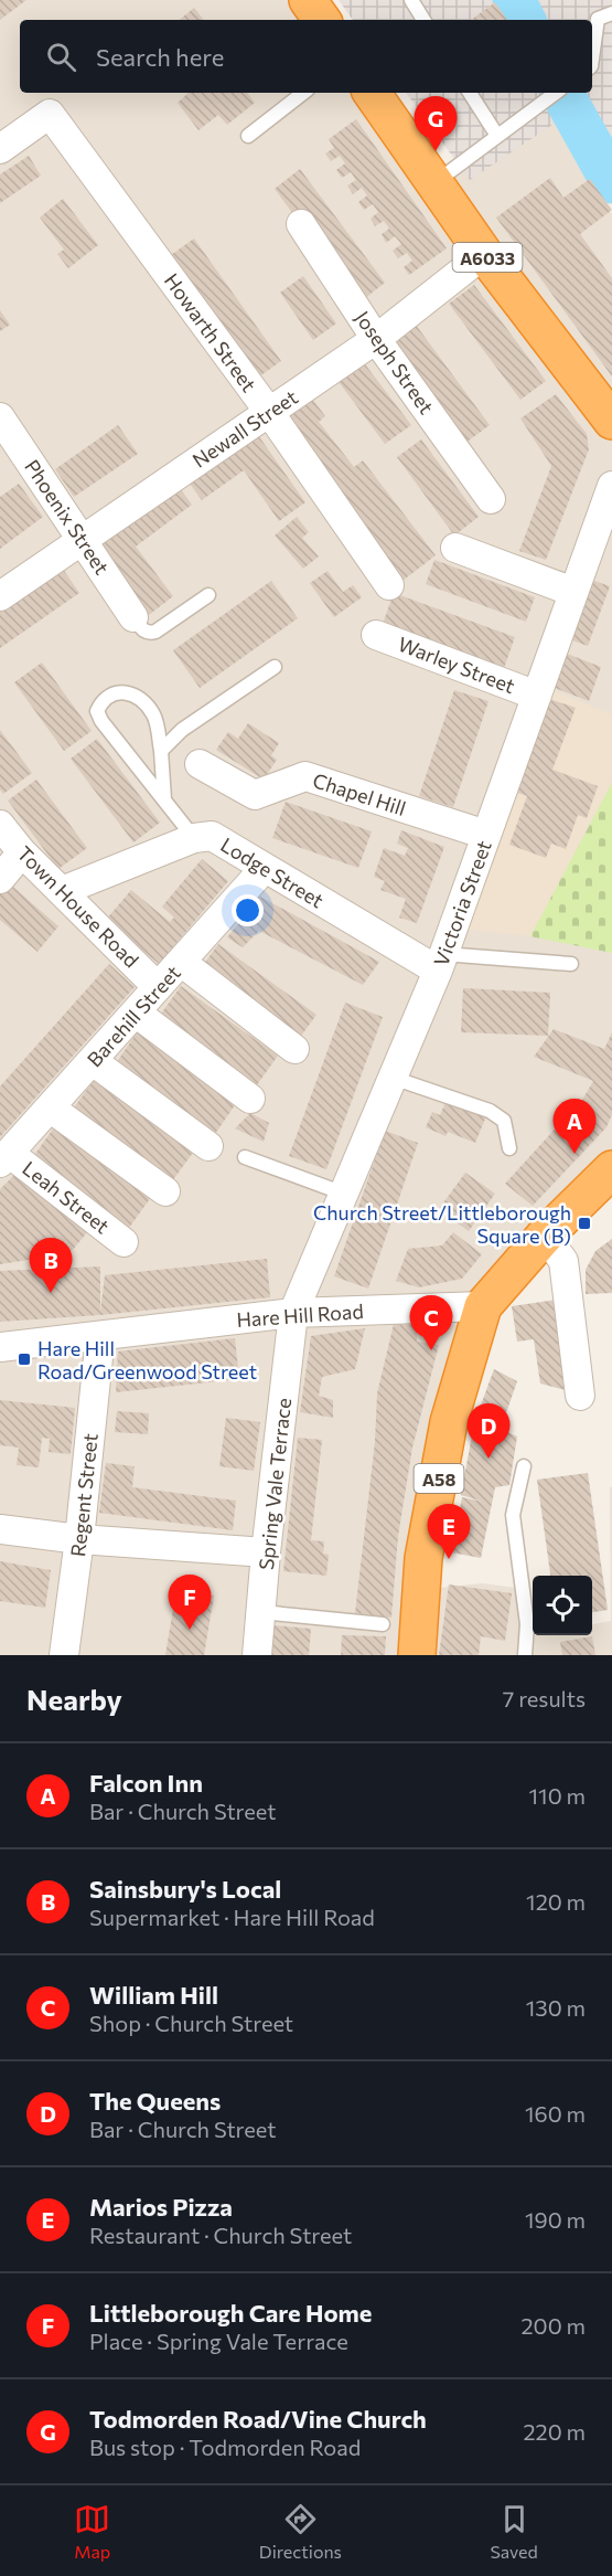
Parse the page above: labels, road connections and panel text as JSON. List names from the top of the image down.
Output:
{
  "streets": {
    "highway": ["A6033", "A58"],
    "street": [
      "Howarth Street",
      "Joseph Street",
      "Newall Street",
      "Phoenix Street",
      "Warley Street",
      "Chapel Hill",
      "Lodge Street",
      "Victoria Street",
      "Town House Road",
      "Barehill Street",
      "Leah Street",
      "Hare Hill Road",
      "Spring Vale Terrace",
      "Regent Street"
    ]
  },
  "crossings": [
    ["A6033", "Newall Street"],
    ["Howarth Street", "Newall Street"],
    ["Joseph Street", "Newall Street"],
    ["Newall Street", "Phoenix Street"],
    ["Warley Street", "Victoria Street"],
    ["Chapel Hill", "Victoria Street"],
    ["Lodge Street", "Victoria Street"],
    ["Lodge Street", "Town House Road"],
    ["Lodge Street", "Barehill Street"],
    ["Victoria Street", "Hare Hill Road"],
    ["Victoria Street", "Spring Vale Terrace"],
    ["Town House Road", "Barehill Street"],
    ["Barehill Street", "Leah Street"],
    ["Hare Hill Road", "A58"],
    ["Hare Hill Road", "Spring Vale Terrace"],
    ["Hare Hill Road", "Regent Street"]
  ],
  "places": {
    "transit": ["Church Street/Littleborough Square (B)", "Hare Hill Road/Greenwood Street"]
  },
  "page": {
    "search": "Search here",
    "pins": [
      "G",
      "A",
      "B",
      "C",
      "D",
      "E",
      "F"
    ],
    "heading": ["Nearby", "7 results"],
    "list": [
      {
        "mark": "A",
        "name": "Falcon Inn",
        "note": "Bar · Church Street",
        "value": "110 m"
      },
      {
        "mark": "B",
        "name": "Sainsbury's Local",
        "note": "Supermarket · Hare Hill Road",
        "value": "120 m"
      },
      {
        "mark": "C",
        "name": "William Hill",
        "note": "Shop · Church Street",
        "value": "130 m"
      },
      {
        "mark": "D",
        "name": "The Queens",
        "note": "Bar · Church Street",
        "value": "160 m"
      },
      {
        "mark": "E",
        "name": "Marios Pizza",
        "note": "Restaurant · Church Street",
        "value": "190 m"
      },
      {
        "mark": "F",
        "name": "Littleborough Care Home",
        "note": "Place · Spring Vale Terrace",
        "value": "200 m"
      },
      {
        "mark": "G",
        "name": "Todmorden Road/Vine Church",
        "note": "Bus stop · Todmorden Road",
        "value": "220 m"
      }
    ],
    "nav": ["Map", "Directions", "Saved"]
  }
}
